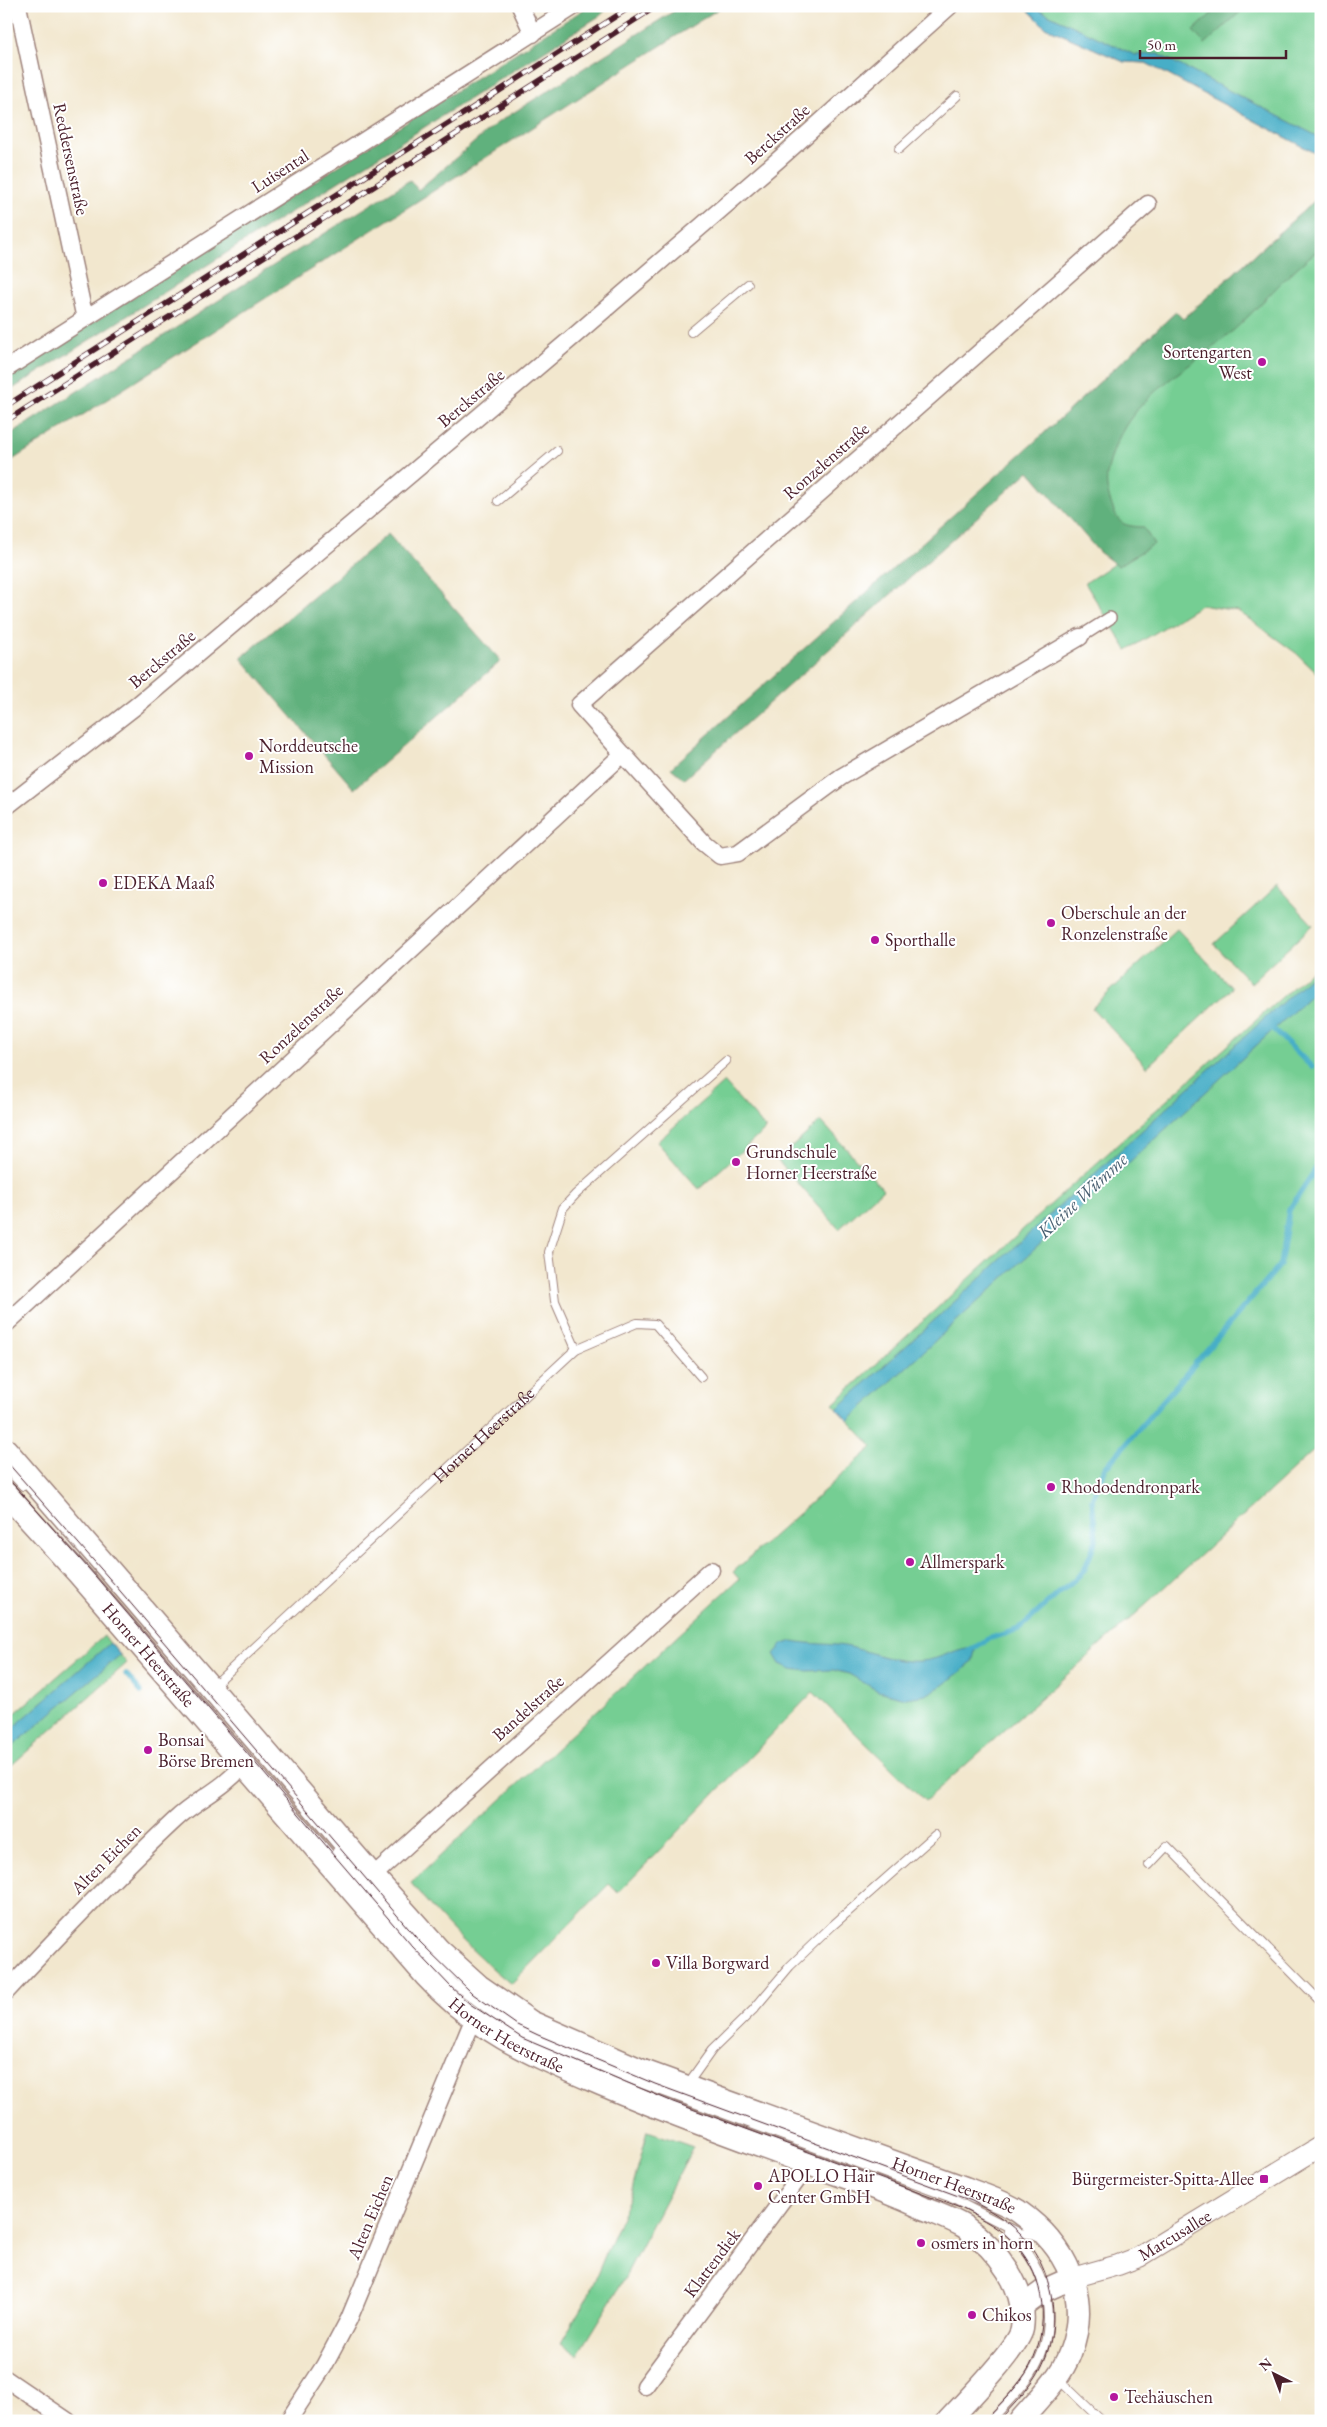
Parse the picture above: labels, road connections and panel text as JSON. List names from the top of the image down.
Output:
{
  "streets": {
    "main road": ["Horner Heerstraße", "Marcusallee"],
    "street": [
      "Berckstraße",
      "Reddersenstraße",
      "Luisental",
      "Ronzelenstraße",
      "Bandelstraße",
      "Alten Eichen",
      "Klattendiek"
    ]
  },
  "crossings": [
    ["Reddersenstraße", "Luisental"],
    ["Horner Heerstraße", "Bandelstraße"],
    ["Horner Heerstraße", "Alten Eichen"],
    ["Horner Heerstraße", "Marcusallee"],
    ["Horner Heerstraße", "Klattendiek"]
  ],
  "water": ["Kleine Wümme"],
  "places": {
    "other": [
      "Sortengarten West",
      "Norddeutsche Mission",
      "EDEKA Maaß",
      "Oberschule an der Ronzelenstraße",
      "Sporthalle",
      "Grundschule Horner Heerstraße",
      "Rhododendronpark",
      "Allmerspark",
      "Bonsai Börse Bremen",
      "Villa Borgward",
      "APOLLO Hair Center GmbH",
      "osmers in horn",
      "Chikos",
      "Teehäuschen"
    ],
    "transit": ["Bürgermeister-Spitta-Allee"]
  },
  "scale_bar": "50 m",
  "north": "top left"
}
